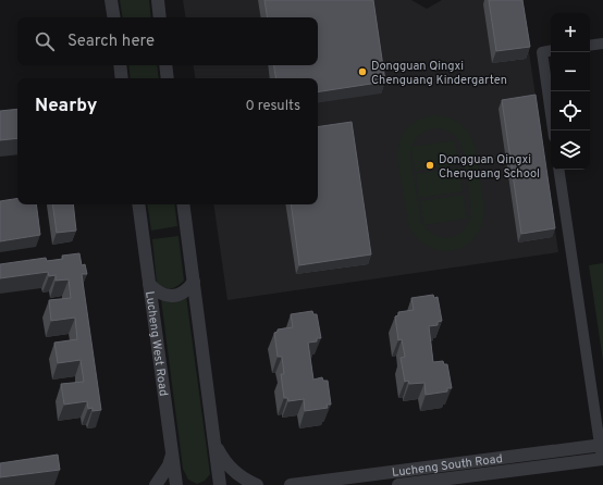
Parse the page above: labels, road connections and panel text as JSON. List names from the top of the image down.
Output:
{
  "streets": {
    "street": ["Lucheng West Road", "Lucheng South Road"]
  },
  "places": ["Dongguan Qingxi Chenguang Kindergarten", "Dongguan Qingxi Chenguang School"],
  "page": {
    "map_buttons": ["+", "−"],
    "search": "Search here",
    "heading": ["Nearby", "0 results"]
  }
}
